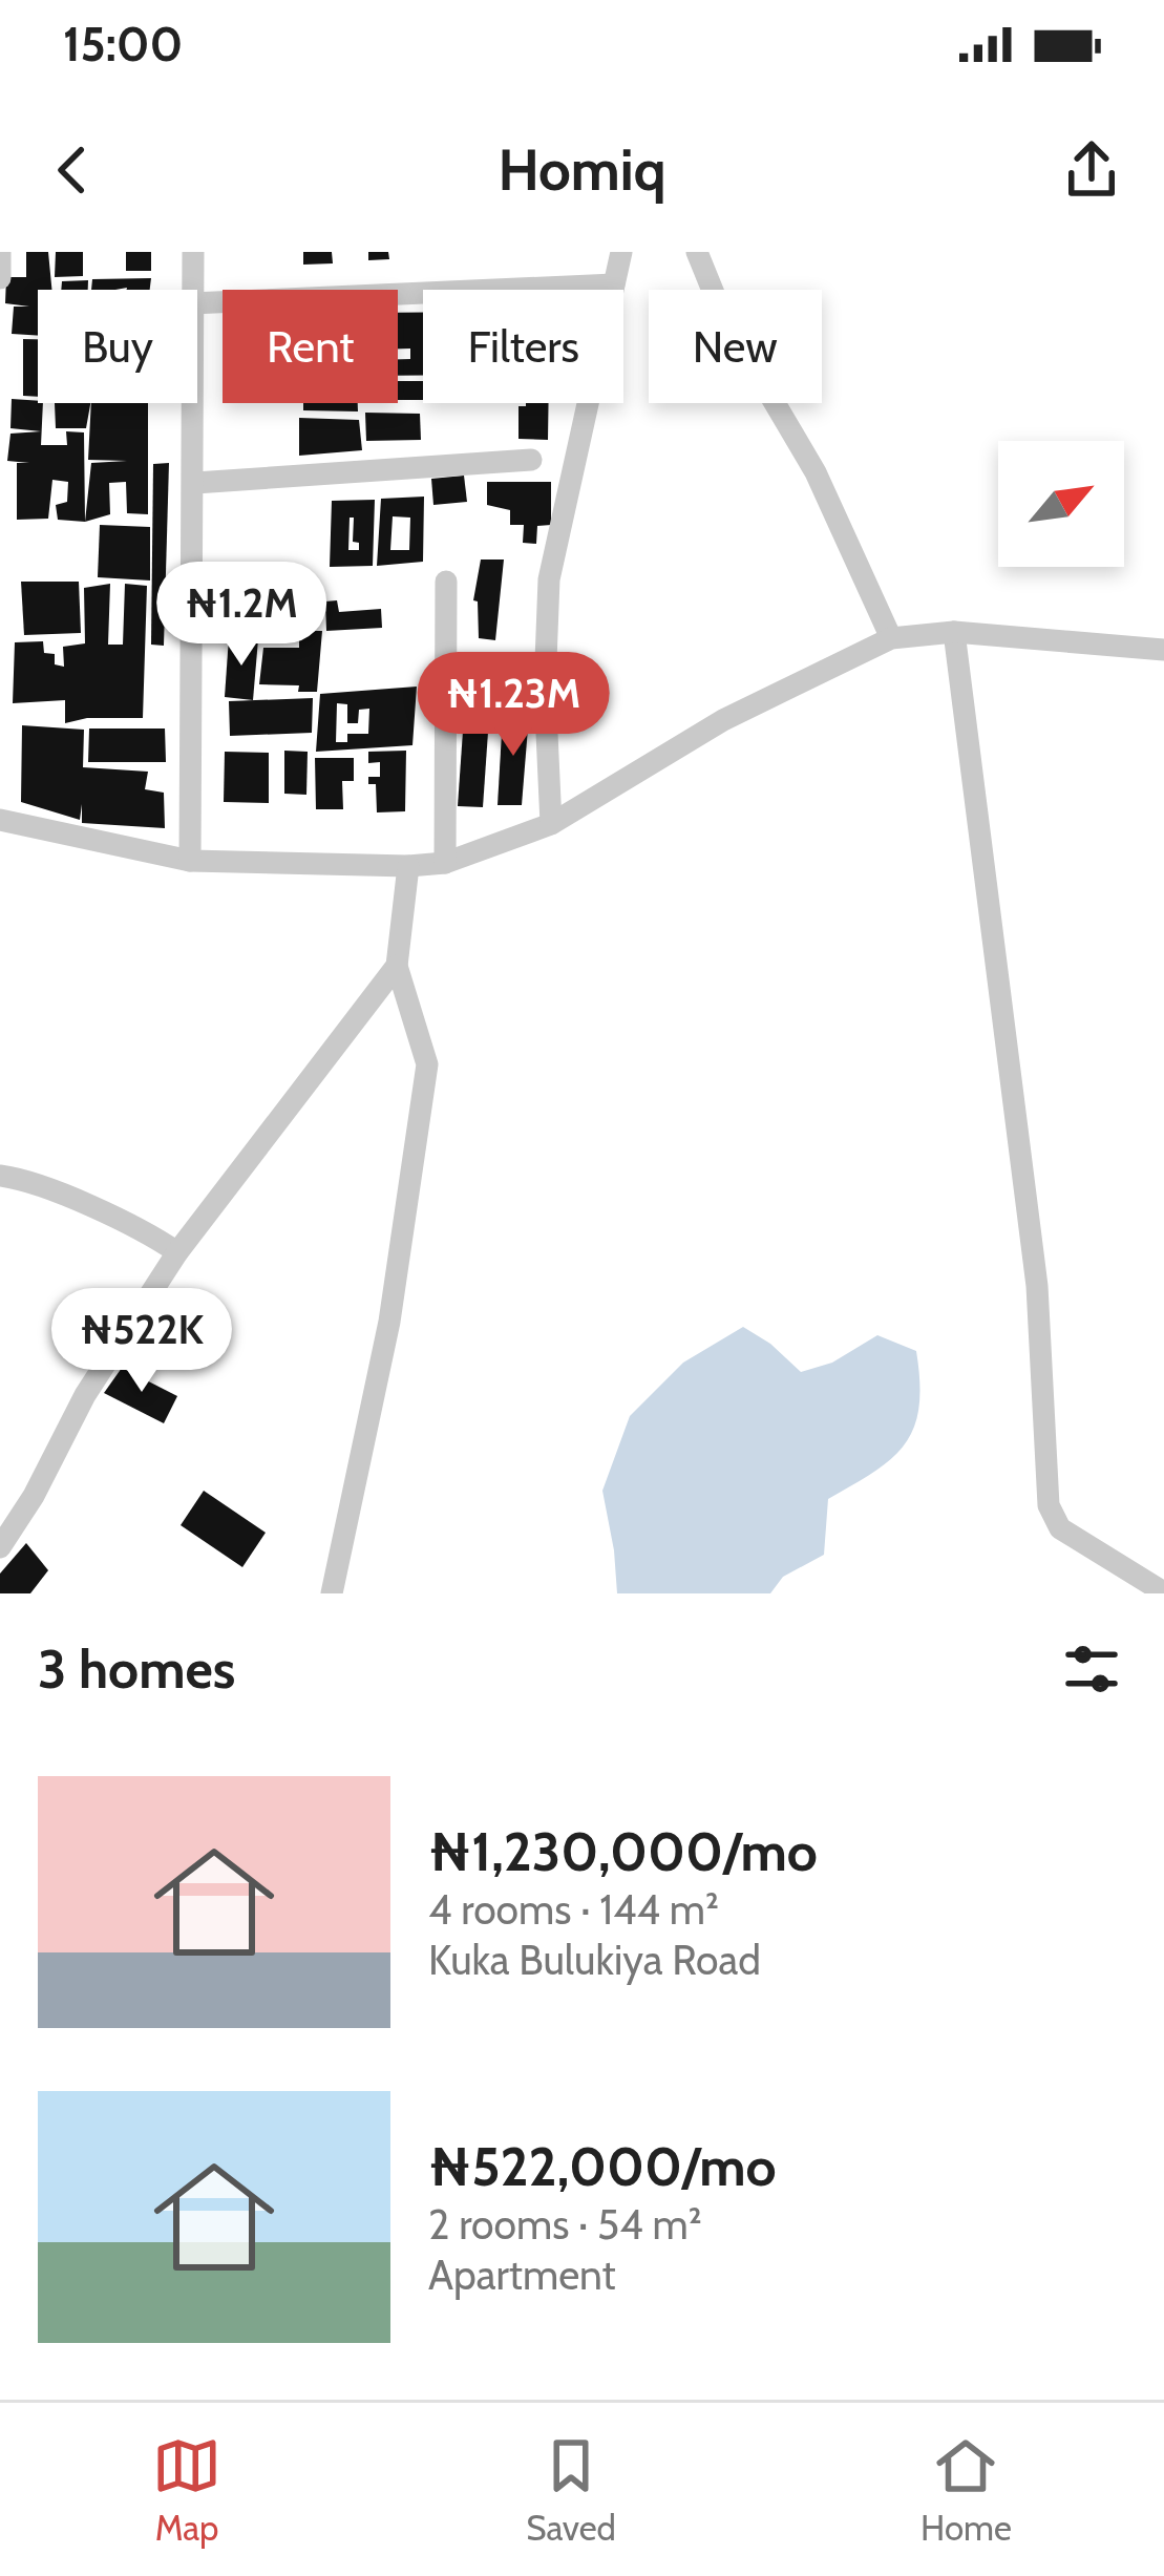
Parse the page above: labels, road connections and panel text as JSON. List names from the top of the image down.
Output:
{
  "north": "top right",
  "page": {
    "status": "15:00",
    "header": "Homiq",
    "chip": [
      "Buy",
      "Rent",
      "Filters",
      "New"
    ],
    "price": ["₦1.2M", "₦1.23M", "₦522K"],
    "heading": "3 homes",
    "list": [
      {
        "name": "₦1,230,000/mo",
        "note": "4 rooms · 144 m² · Kuka Bulukiya Road"
      },
      {
        "name": "₦522,000/mo",
        "note": "2 rooms · 54 m² · Apartment"
      }
    ],
    "tabs": ["Map", "Saved", "Home"]
  }
}
